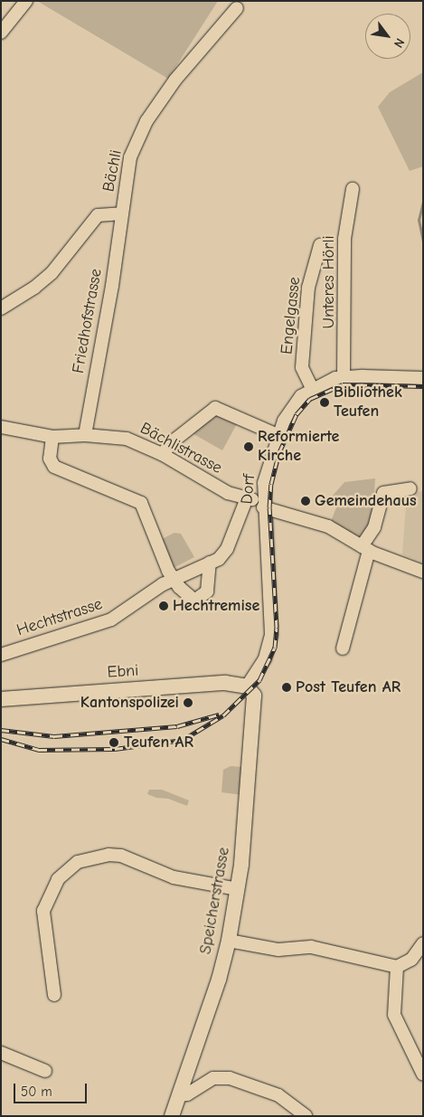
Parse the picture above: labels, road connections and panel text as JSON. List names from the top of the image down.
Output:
{
  "streets": {
    "main road": ["Ebni", "Speicherstrasse"],
    "street": [
      "Bächli",
      "Unteres Hörli",
      "Engelgasse",
      "Friedhofstrasse",
      "Bächlistrasse",
      "Dorf",
      "Hechtstrasse"
    ]
  },
  "crossings": [
    ["Bächli", "Friedhofstrasse"],
    ["Unteres Hörli", "Dorf"],
    ["Engelgasse", "Dorf"],
    ["Friedhofstrasse", "Bächlistrasse"],
    ["Bächlistrasse", "Hechtstrasse"],
    ["Dorf", "Ebni"],
    ["Dorf", "Speicherstrasse"],
    ["Ebni", "Speicherstrasse"]
  ],
  "places": [
    "Bibliothek Teufen",
    "Reformierte Kirche",
    "Gemeindehaus",
    "Hechtremise",
    "Post Teufen AR",
    "Kantonspolizei",
    "Teufen AR"
  ],
  "scale_bar": "50 m",
  "north": "bottom right"
}
